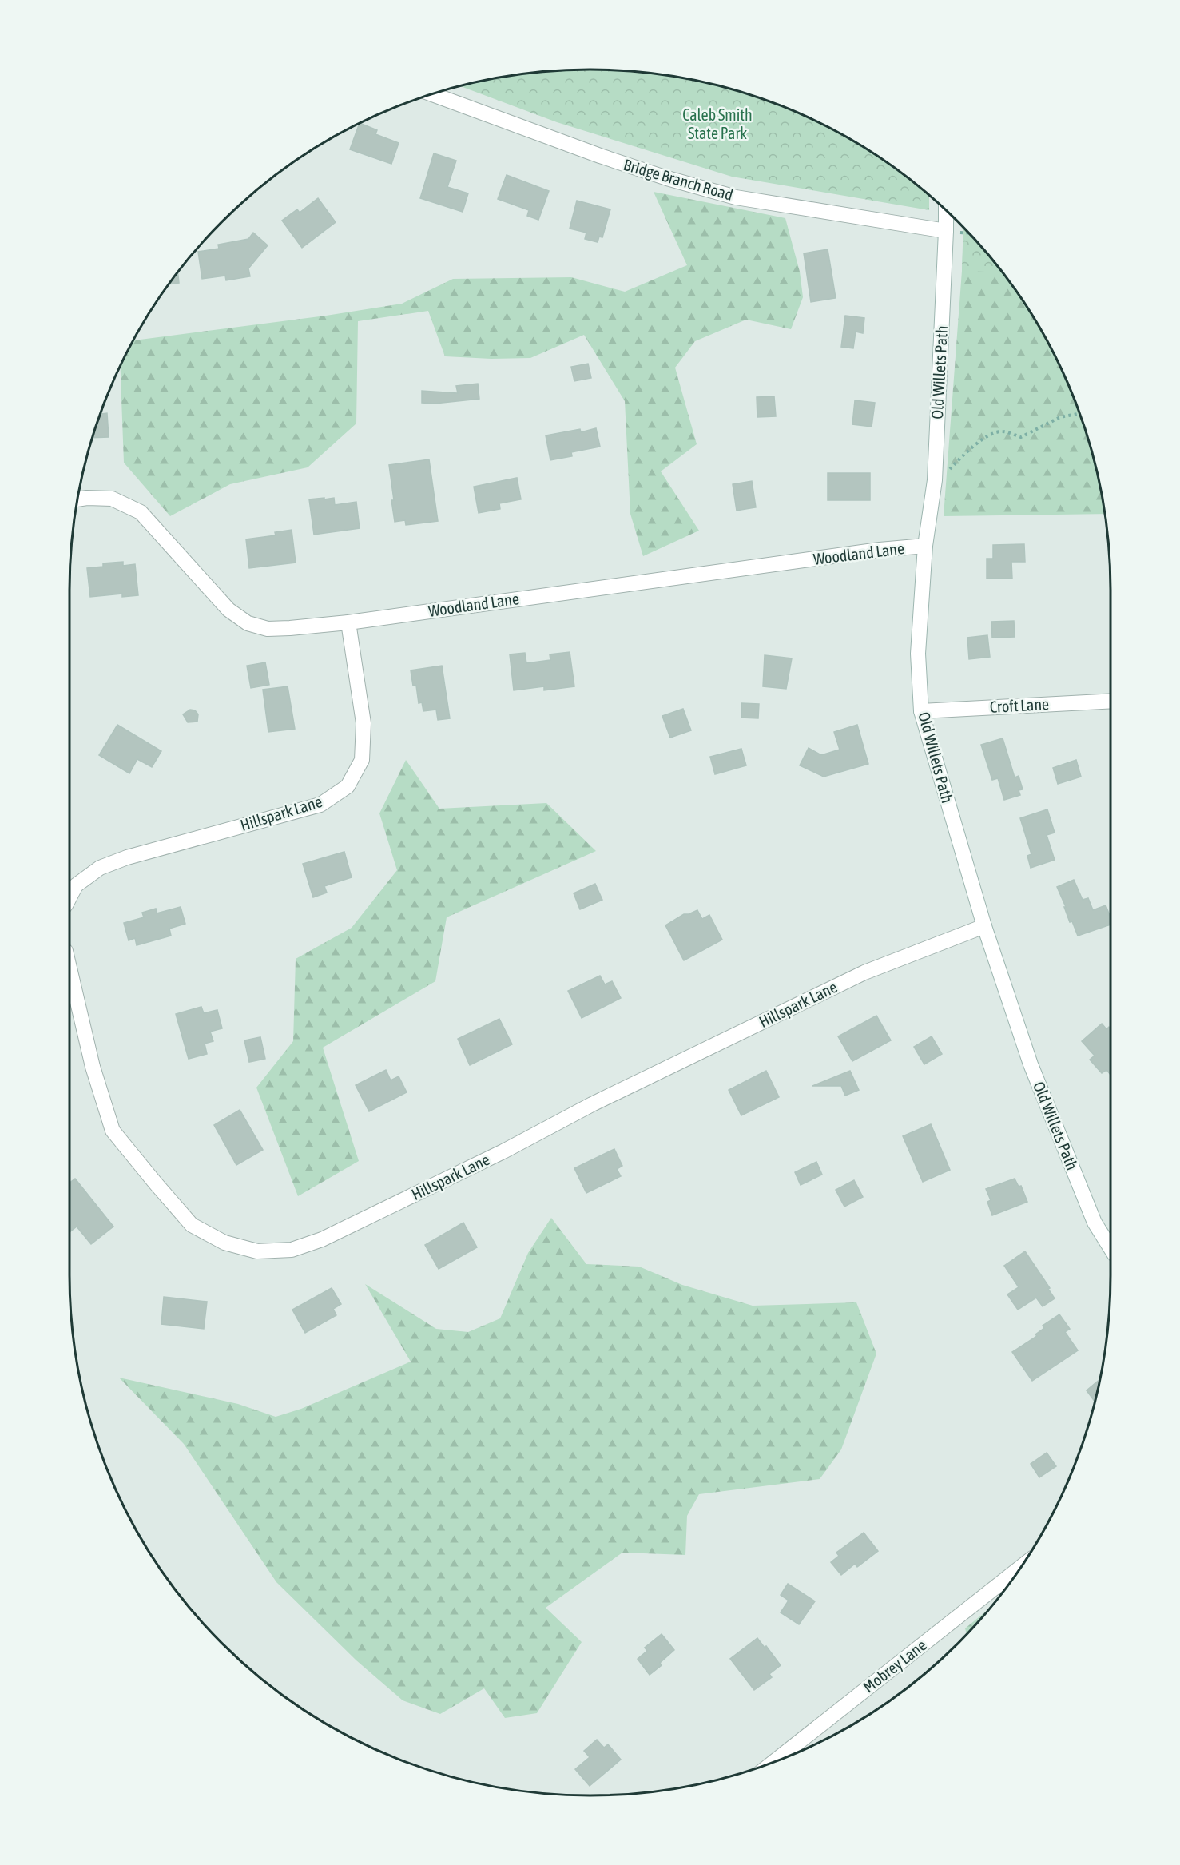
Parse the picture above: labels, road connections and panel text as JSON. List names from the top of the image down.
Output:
{
  "streets": {
    "street": [
      "Bridge Branch Road",
      "Old Willets Path",
      "Woodland Lane",
      "Croft Lane",
      "Hillspark Lane",
      "Mobrey Lane"
    ]
  },
  "crossings": [
    ["Bridge Branch Road", "Old Willets Path"],
    ["Old Willets Path", "Woodland Lane"],
    ["Old Willets Path", "Croft Lane"],
    ["Old Willets Path", "Hillspark Lane"],
    ["Woodland Lane", "Hillspark Lane"]
  ],
  "parks": ["Caleb Smith State Park"]
}
